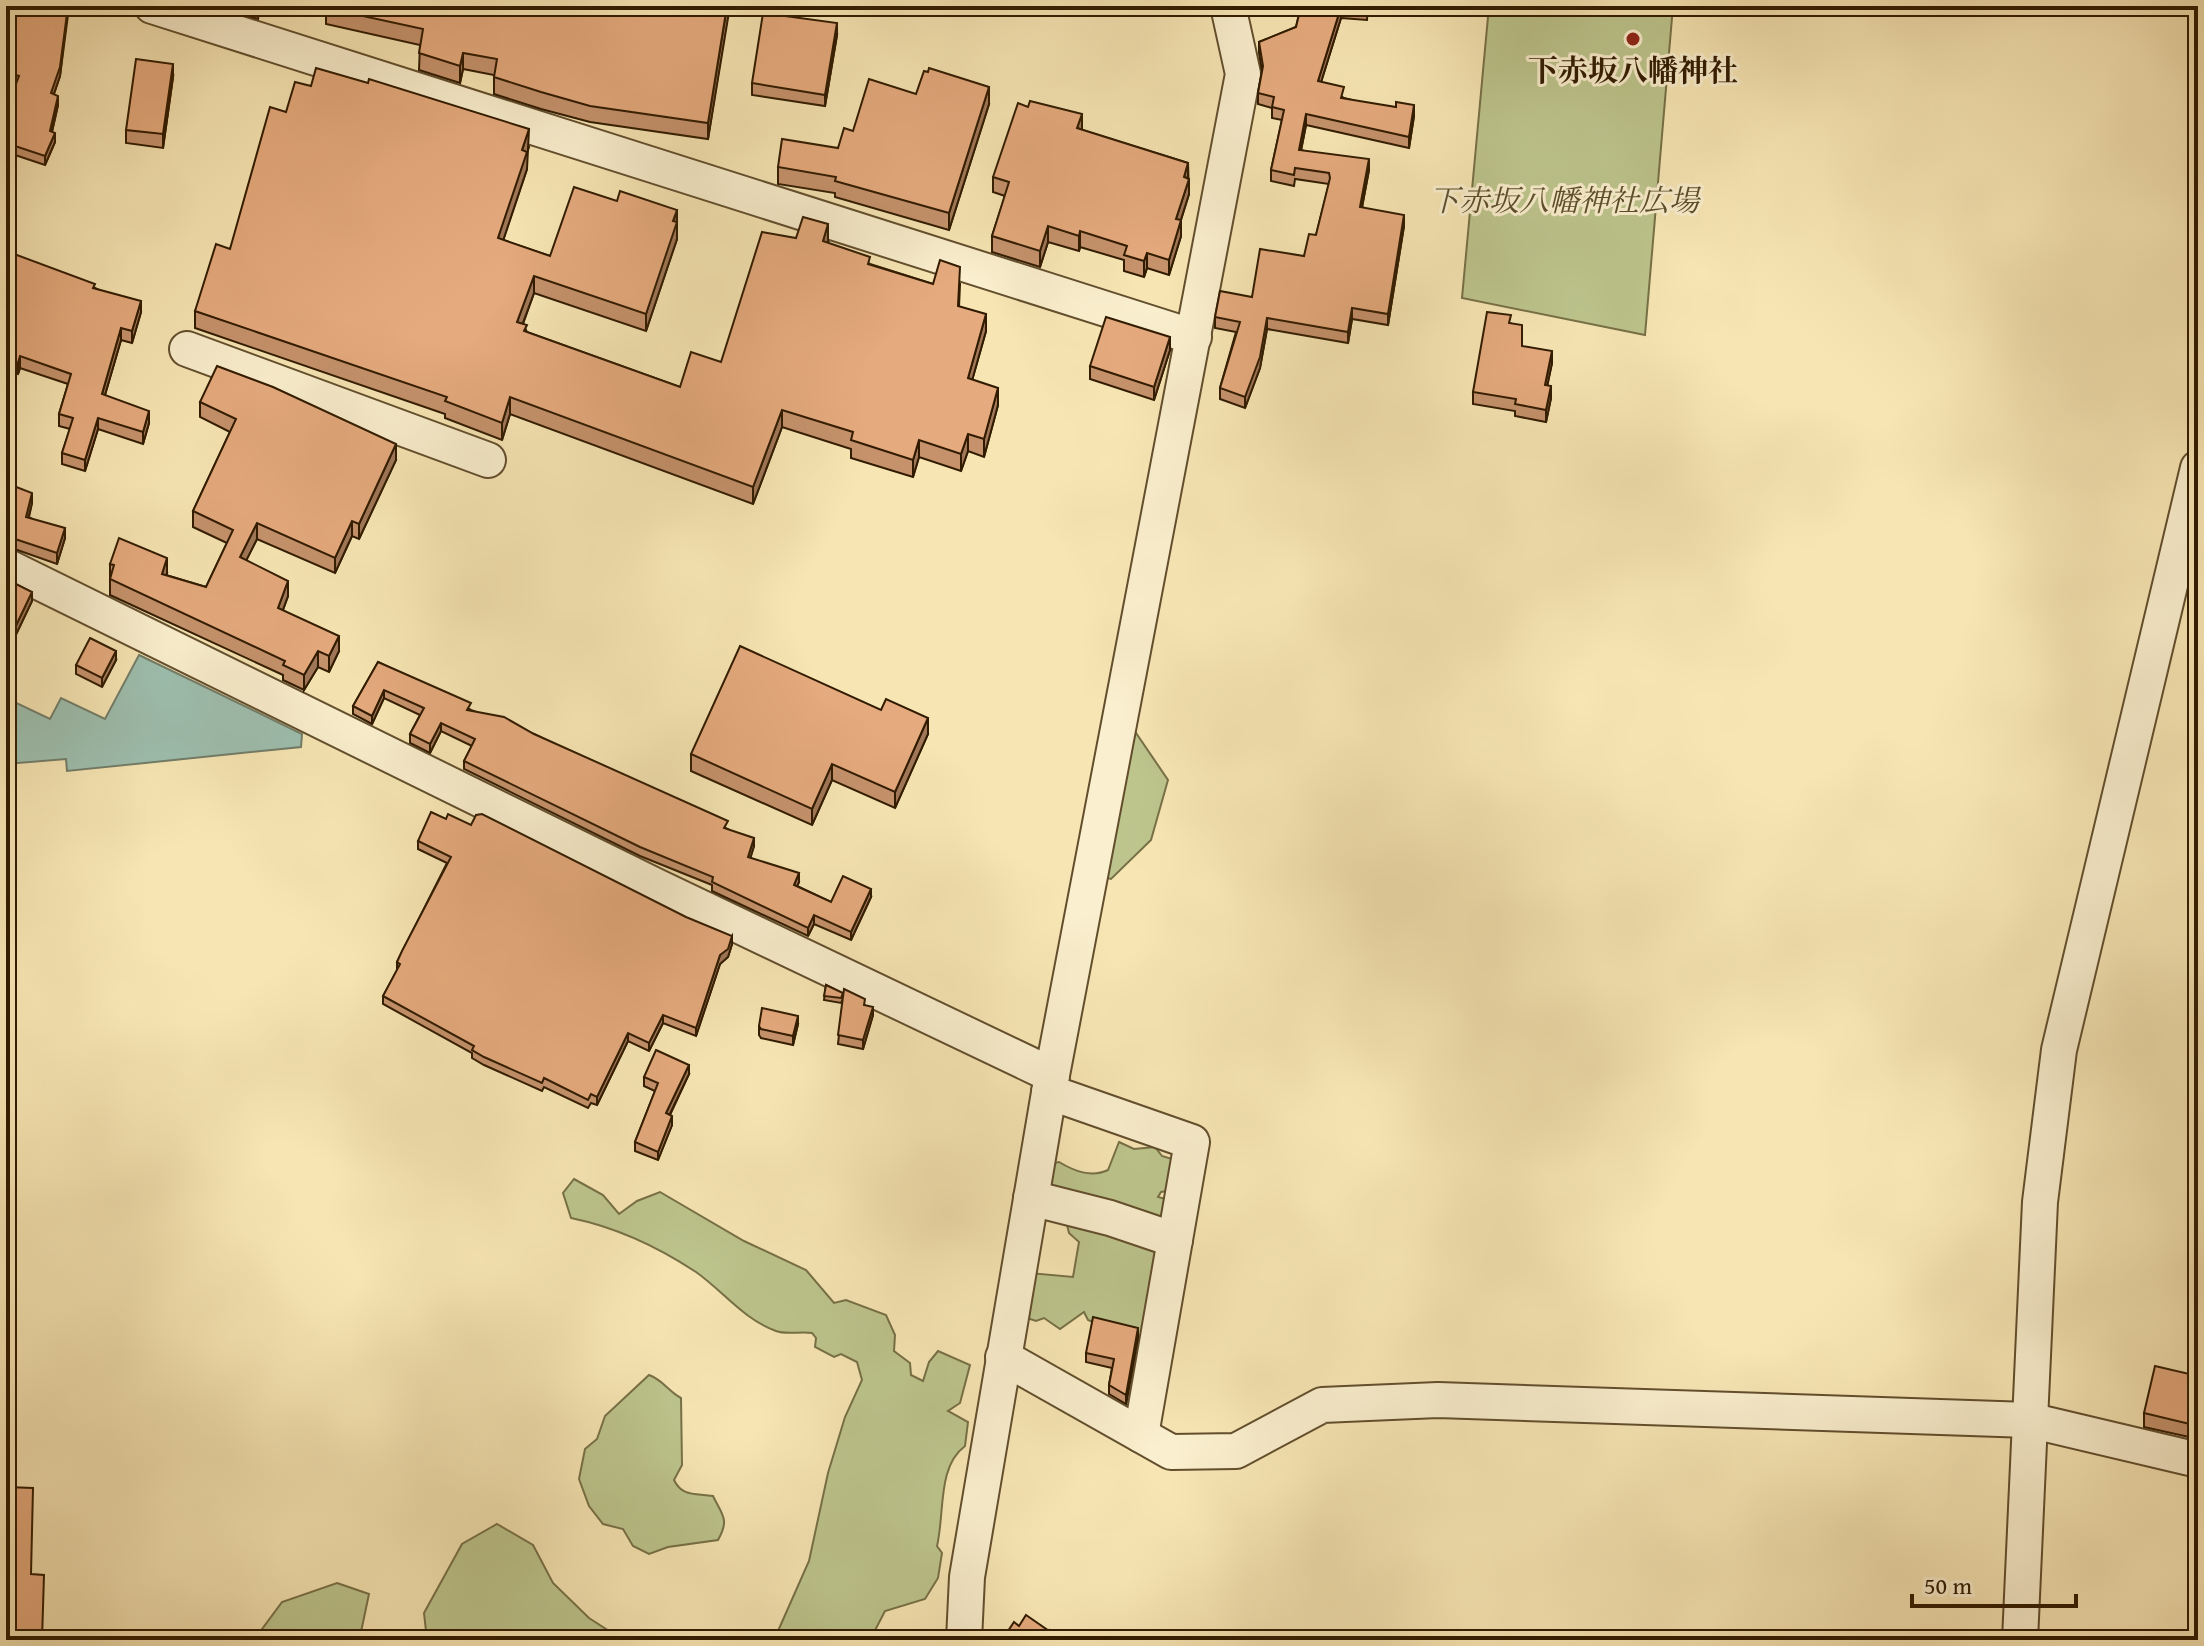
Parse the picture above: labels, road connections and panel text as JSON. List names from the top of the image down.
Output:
{
  "parks": ["下赤坂八幡神社広場"],
  "places": ["下赤坂八幡神社"],
  "scale_bar": "50 m"
}
